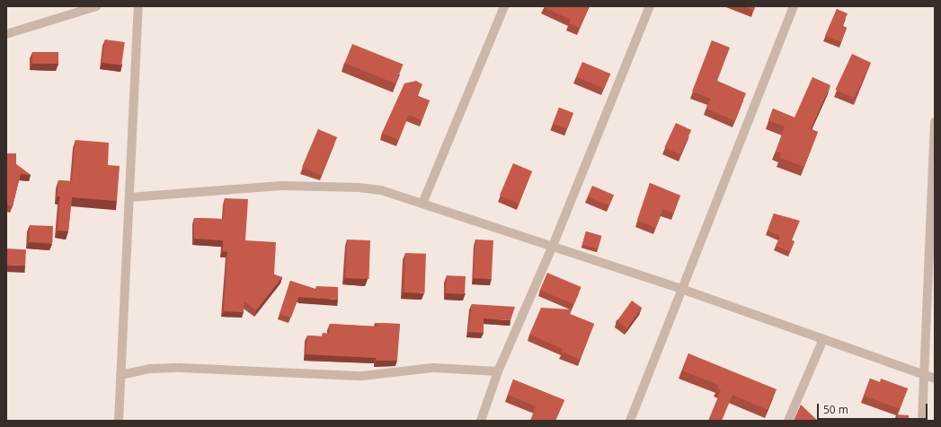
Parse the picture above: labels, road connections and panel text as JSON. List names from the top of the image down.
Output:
{
  "scale_bar": "50 m"
}
